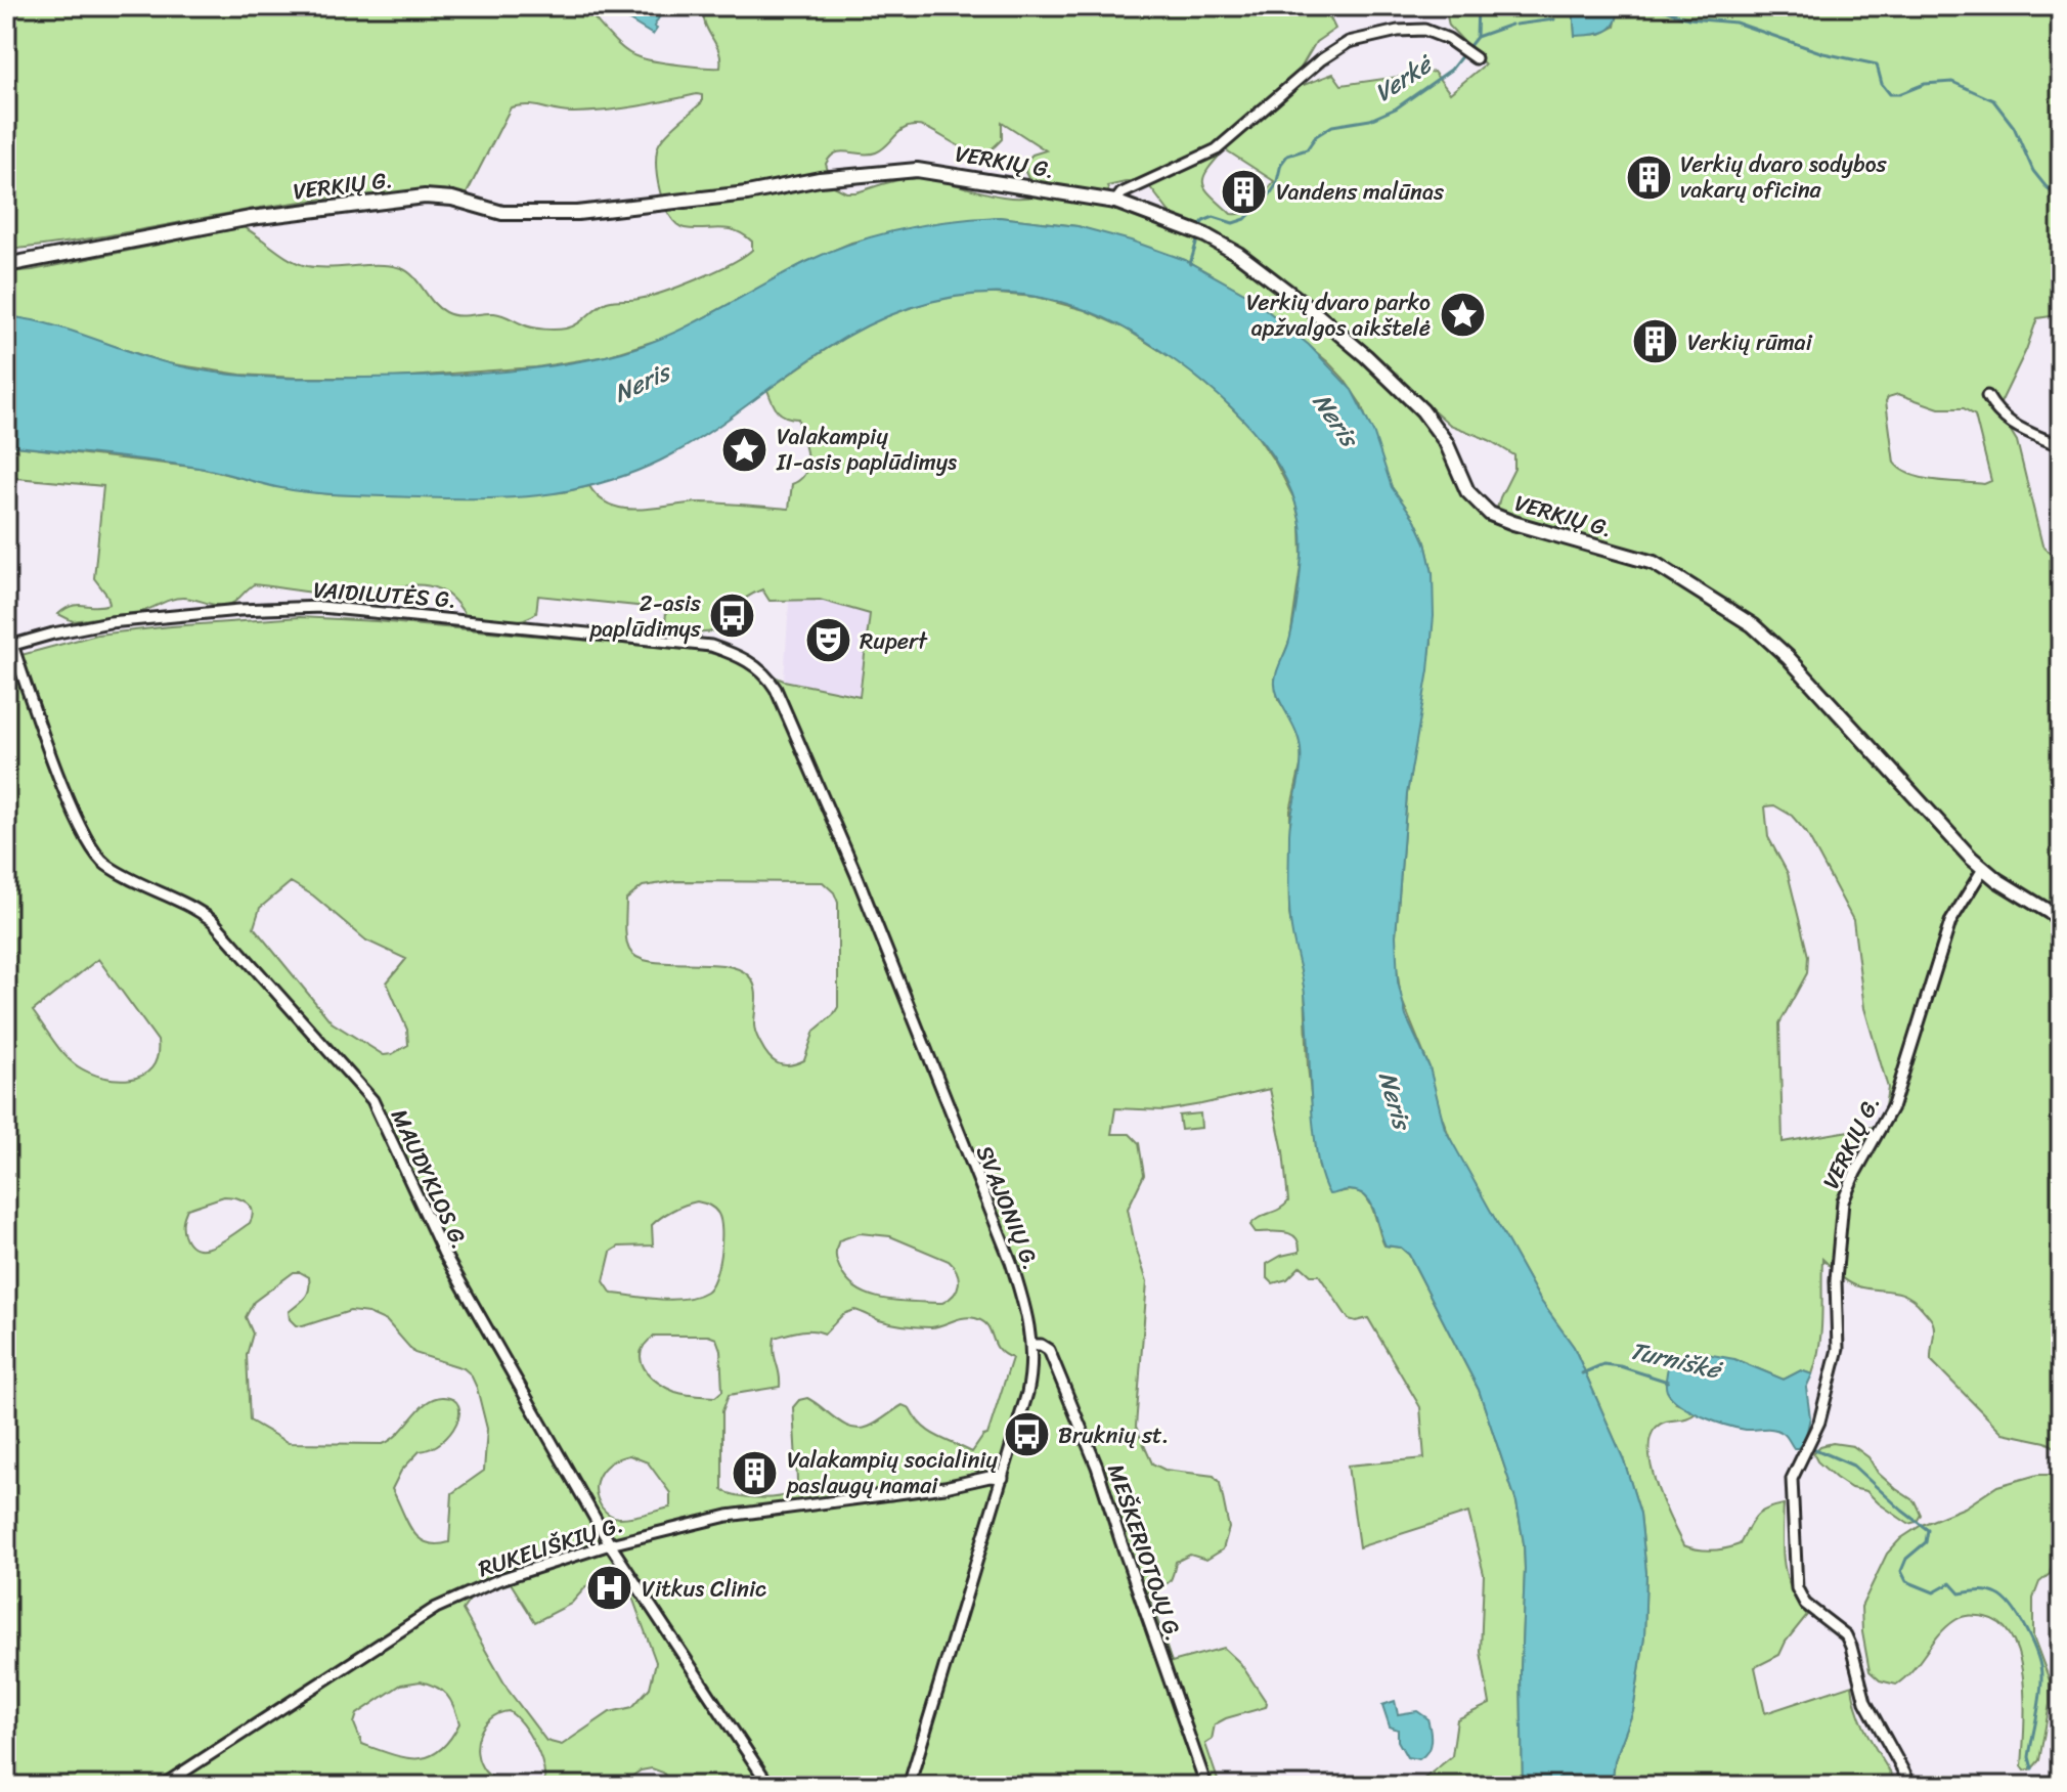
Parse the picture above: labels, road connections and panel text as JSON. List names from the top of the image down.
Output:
{
  "streets": {
    "main road": ["VERKIŲ G."],
    "street": [
      "VAIDILUTĖS G.",
      "MAUDYKLOS G.",
      "SVAJONIŲ G.",
      "RUKELIŠKIŲ G.",
      "MEŠKERIOTOJŲ G."
    ]
  },
  "crossings": [
    ["VAIDILUTĖS G.", "MAUDYKLOS G."],
    ["VAIDILUTĖS G.", "SVAJONIŲ G."],
    ["MAUDYKLOS G.", "RUKELIŠKIŲ G."],
    ["SVAJONIŲ G.", "RUKELIŠKIŲ G."],
    ["SVAJONIŲ G.", "MEŠKERIOTOJŲ G."]
  ],
  "water": ["Verkė", "Neris", "Turniškė"],
  "places": {
    "building": [
      "Verkių dvaro sodybos vakarų oficina",
      "Vandens malūnas",
      "Verkių rūmai",
      "Valakampių socialinių paslaugų namai"
    ],
    "place": ["Verkių dvaro parko apžvalgos aikštelė", "Valakampių II-asis paplūdimys"],
    "bus stop": ["2-asis paplūdimys", "Bruknių st."],
    "theatre": ["Rupert"],
    "hospital": ["Vitkus Clinic"]
  }
}
